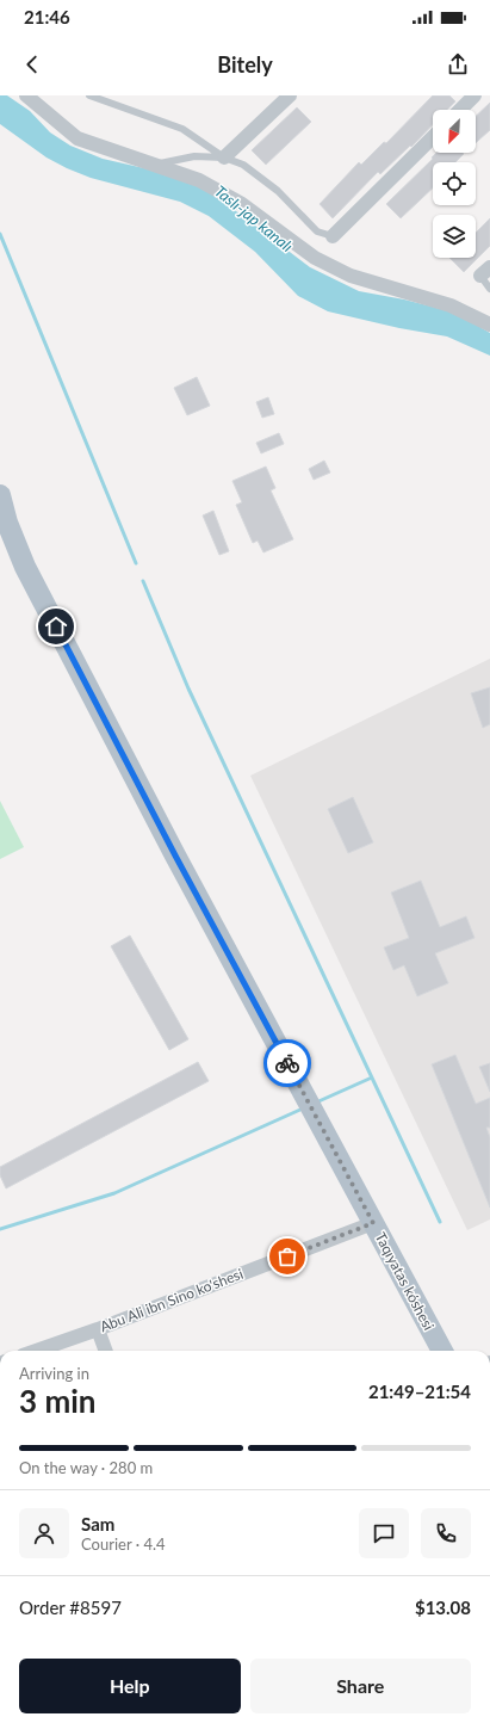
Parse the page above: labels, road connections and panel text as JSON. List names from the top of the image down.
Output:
{
  "streets": {
    "main road": ["Taqıyatas kóshesi"],
    "street": ["Abu Ali ibn Sino ko'shesi"]
  },
  "crossings": [
    ["Taqıyatas kóshesi", "Abu Ali ibn Sino ko'shesi"]
  ],
  "water": ["Taslı-jap kanalı"],
  "north": "bottom left",
  "page": {
    "status": "21:46",
    "header": "Bitely",
    "heading": ["3 min", "Arriving in", "21:49–21:54"],
    "panel": [
      "Sam",
      "Courier · 4.4",
      "Order #8597",
      "$13.08"
    ],
    "bar": "On the way · 280 m",
    "buttons": ["Help", "Share"]
  }
}
